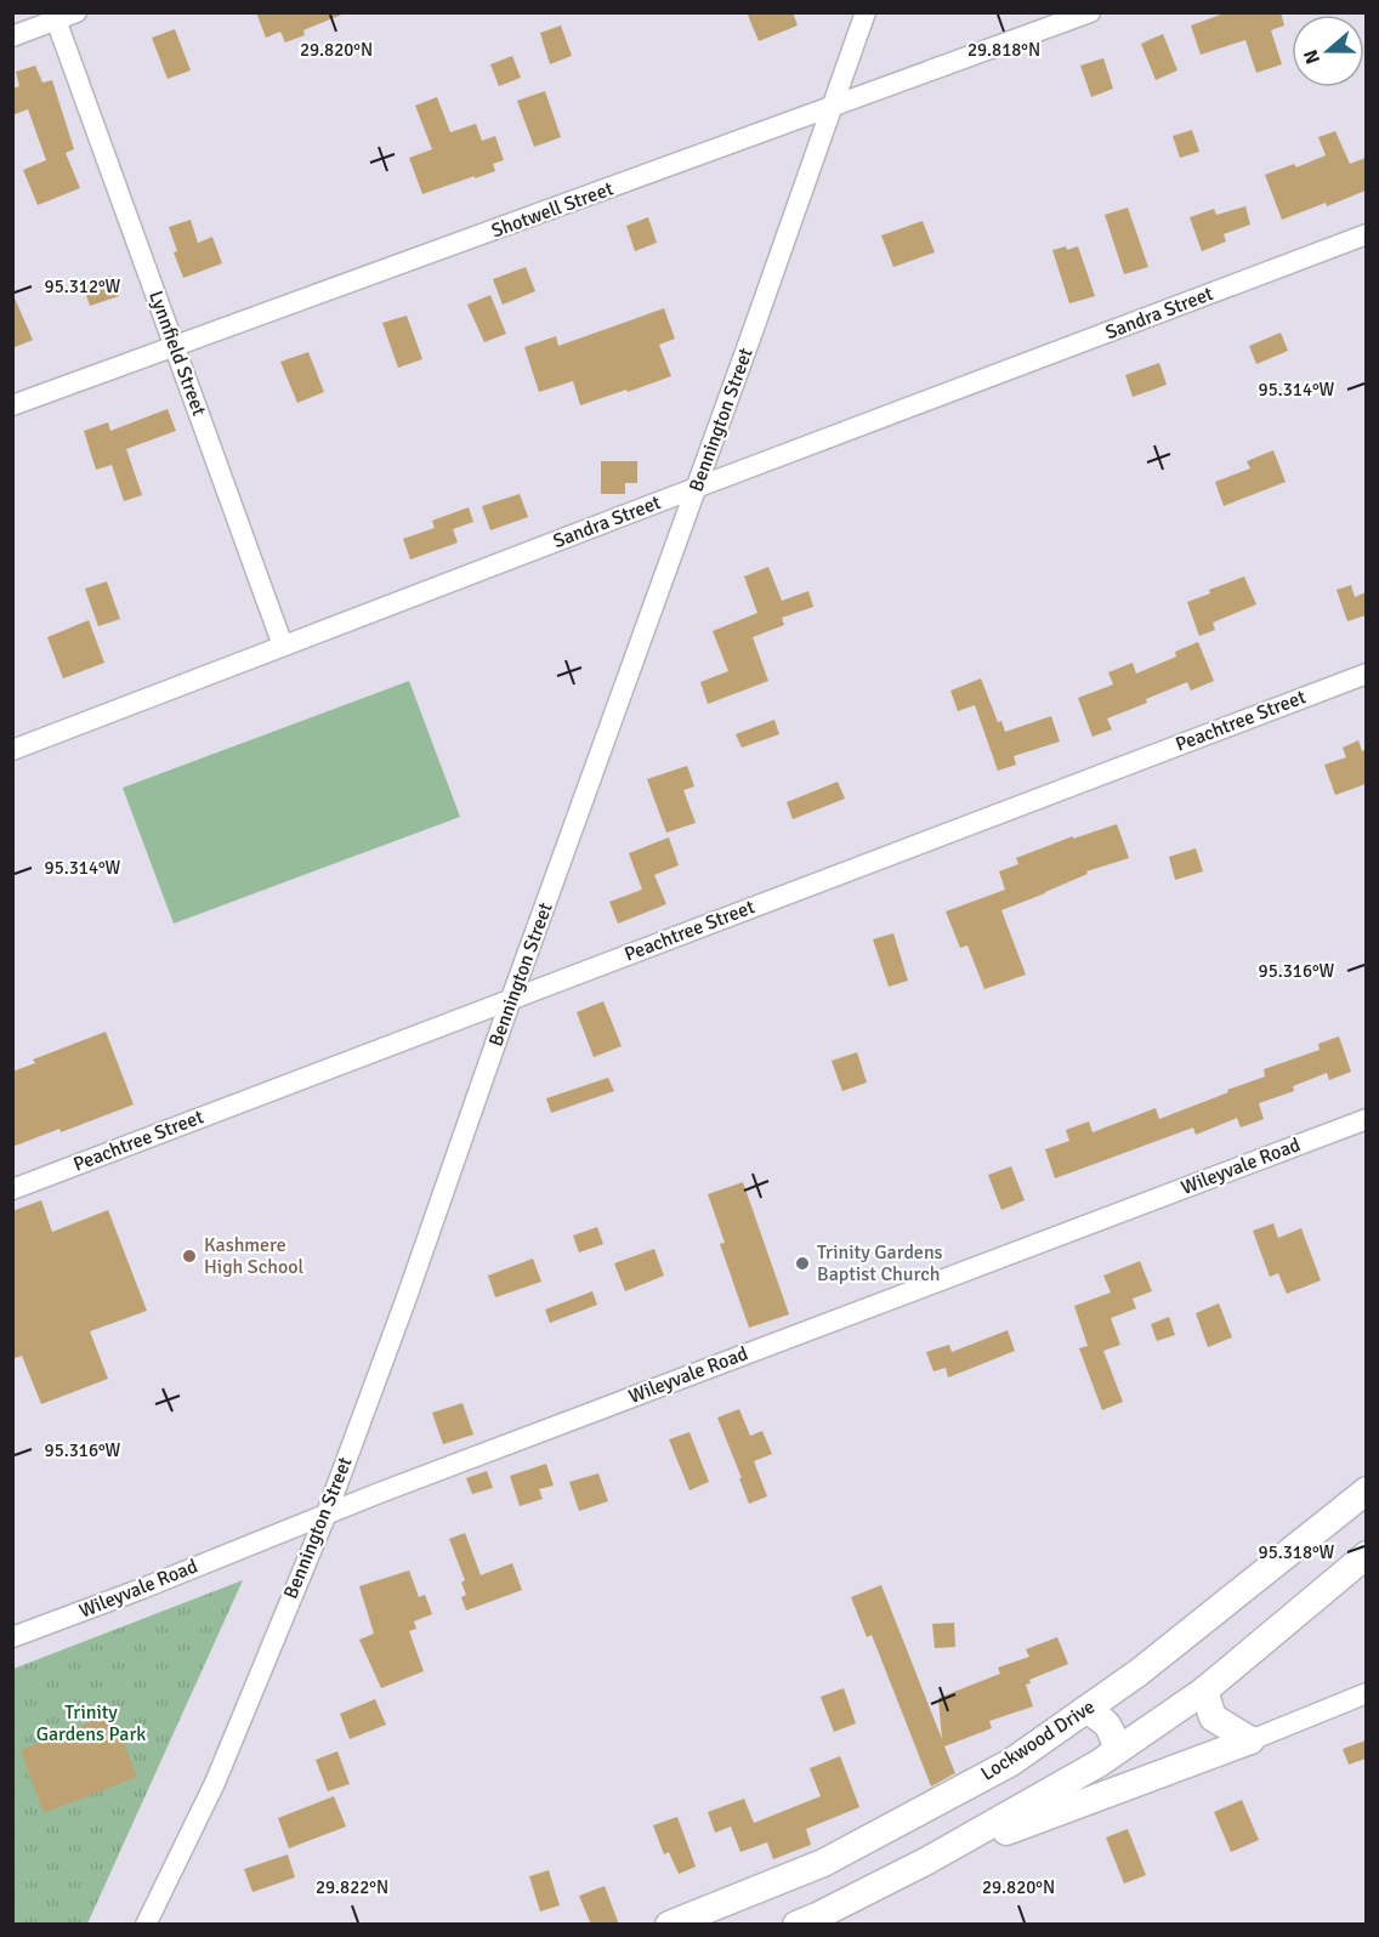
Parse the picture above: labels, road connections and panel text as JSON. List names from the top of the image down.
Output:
{
  "streets": {
    "main road": ["Lockwood Drive"],
    "street": [
      "Shotwell Street",
      "Sandra Street",
      "Lynnfield Street",
      "Bennington Street",
      "Peachtree Street",
      "Wileyvale Road"
    ]
  },
  "crossings": [
    ["Shotwell Street", "Lynnfield Street"],
    ["Shotwell Street", "Bennington Street"],
    ["Sandra Street", "Lynnfield Street"],
    ["Sandra Street", "Bennington Street"],
    ["Bennington Street", "Peachtree Street"],
    ["Bennington Street", "Wileyvale Road"]
  ],
  "parks": ["Trinity Gardens Park"],
  "places": ["Kashmere High School", "Trinity Gardens Baptist Church"],
  "north": "left",
  "coordinates": [
    "29.820°N",
    "29.818°N",
    "95.312°W",
    "95.314°W",
    "95.316°W",
    "95.318°W",
    "29.822°N"
  ]
}
